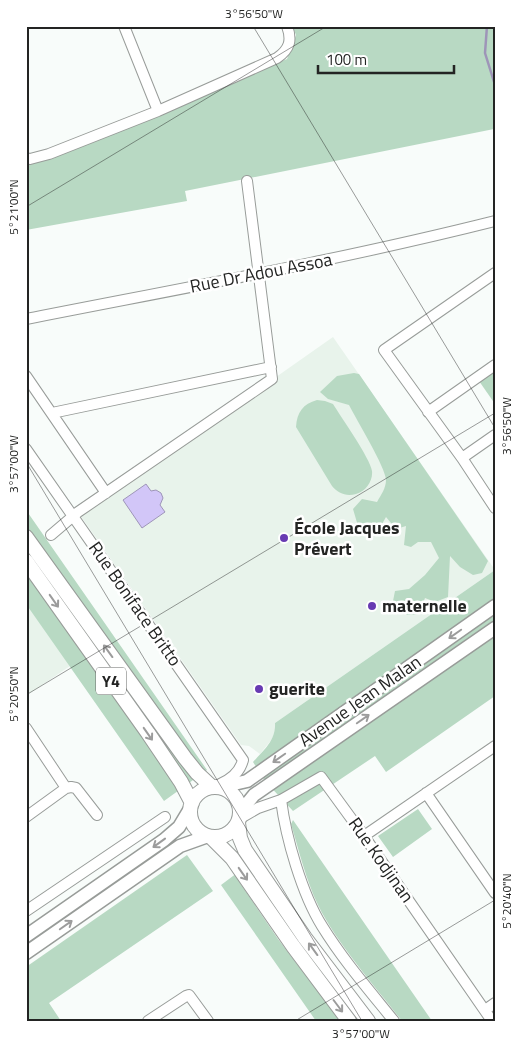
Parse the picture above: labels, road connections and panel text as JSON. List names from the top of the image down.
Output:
{
  "streets": {
    "highway": ["Y4"],
    "main road": ["Avenue Jean Malan"],
    "street": ["Rue Dr Adou Assoa", "Rue Boniface Britto", "Rue Kodjinan"]
  },
  "crossings": [
    ["Rue Boniface Britto", "Y4"],
    ["Rue Boniface Britto", "Avenue Jean Malan"],
    ["Rue Boniface Britto", "Rue Kodjinan"],
    ["Y4", "Avenue Jean Malan"],
    ["Y4", "Rue Kodjinan"],
    ["Avenue Jean Malan", "Rue Kodjinan"]
  ],
  "places": ["École Jacques Prévert", "maternelle", "guerite"],
  "scale_bar": "100 m",
  "coordinates": [
    "3°56'50\"W",
    "5°21'00\"N",
    "3°57'00\"W",
    "5°20'50\"N",
    "5°20'40\"N"
  ]
}
